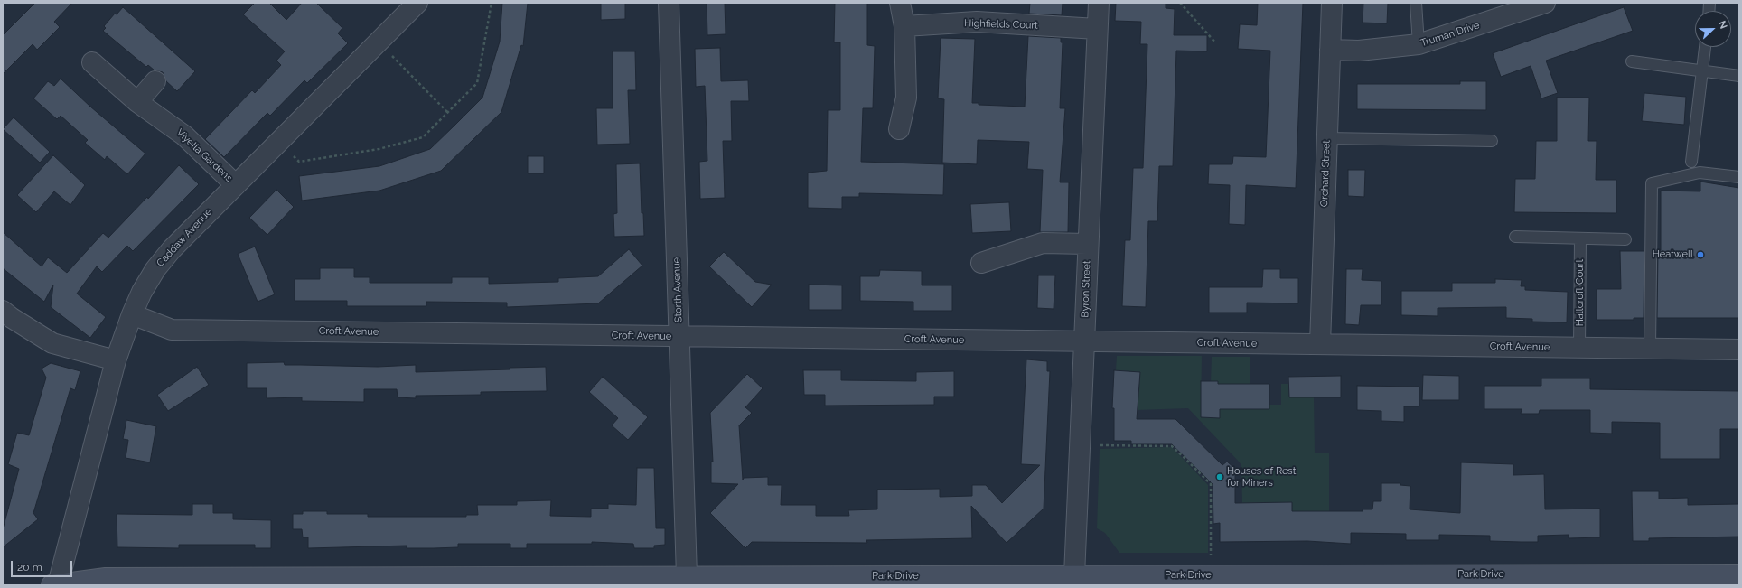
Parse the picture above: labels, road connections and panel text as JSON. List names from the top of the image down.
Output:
{
  "streets": {
    "street": [
      "Highfields Court",
      "Truman Drive",
      "Viyella Gardens",
      "Orchard Street",
      "Caddaw Avenue",
      "Byron Street",
      "Storth Avenue",
      "Croft Avenue",
      "Park Drive"
    ],
    "lane": ["Hallcroft Court"]
  },
  "crossings": [
    ["Highfields Court", "Byron Street"],
    ["Truman Drive", "Orchard Street"],
    ["Viyella Gardens", "Caddaw Avenue"],
    ["Orchard Street", "Croft Avenue"],
    ["Caddaw Avenue", "Croft Avenue"],
    ["Caddaw Avenue", "Park Drive"],
    ["Byron Street", "Croft Avenue"],
    ["Byron Street", "Park Drive"],
    ["Storth Avenue", "Croft Avenue"],
    ["Storth Avenue", "Park Drive"],
    ["Hallcroft Court", "Croft Avenue"]
  ],
  "places": ["Heatwell", "Houses of Rest for Miners"],
  "scale_bar": "20 m",
  "north": "right"
}
